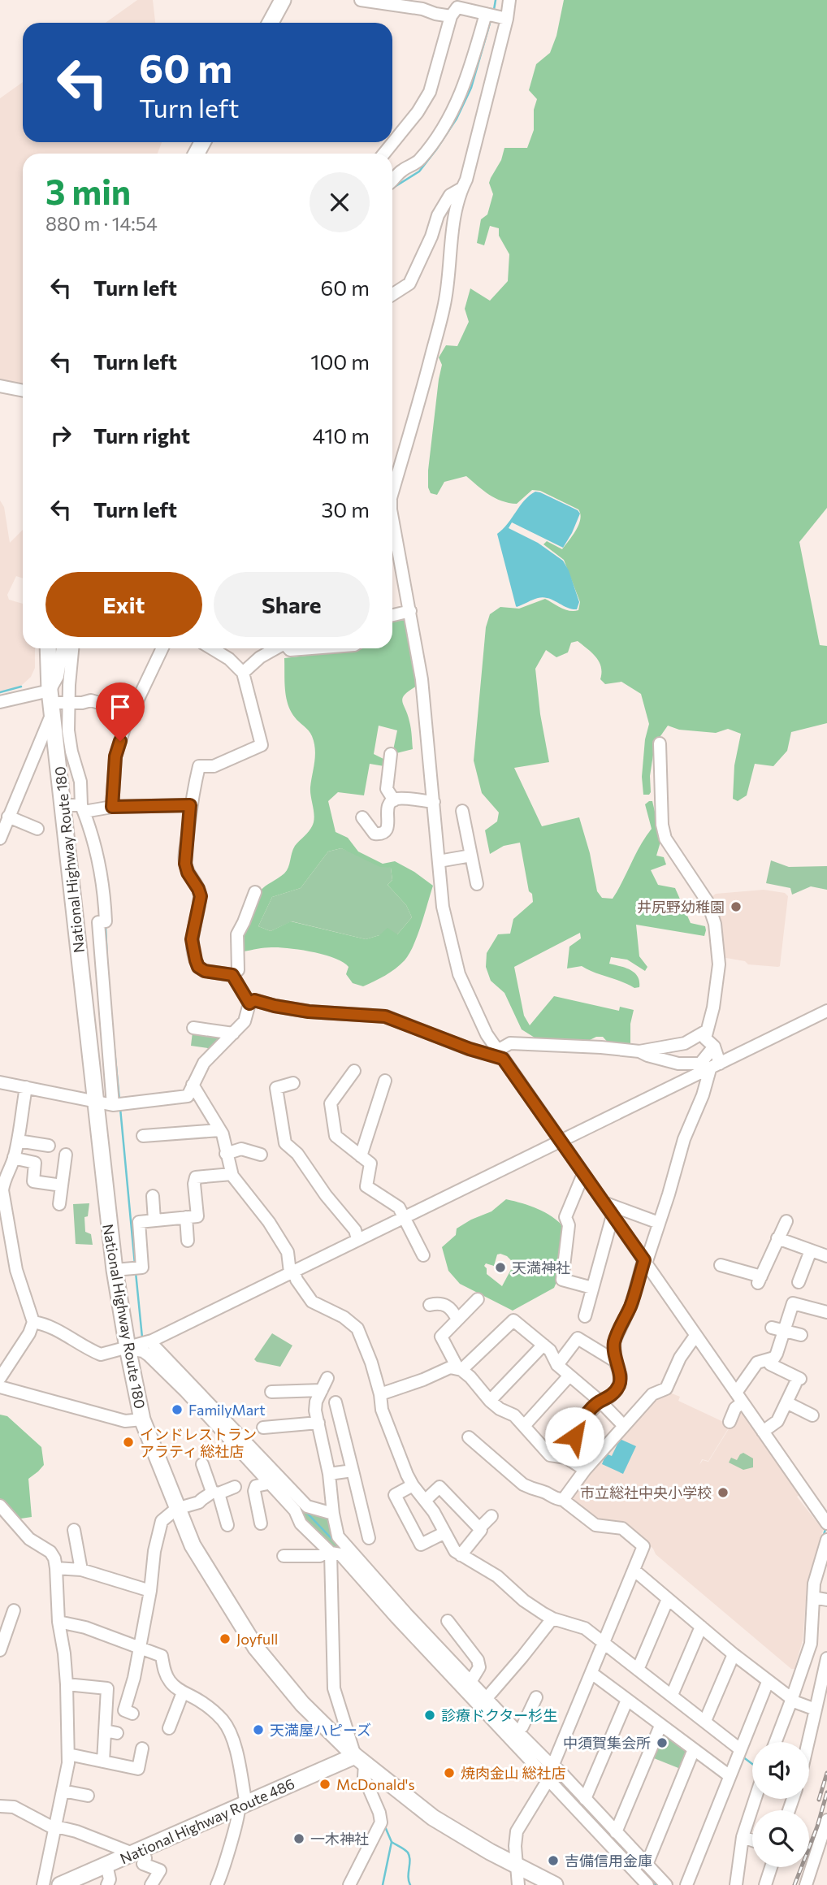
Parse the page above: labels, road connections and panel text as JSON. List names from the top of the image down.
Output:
{
  "streets": {
    "highway": ["National Highway Route 180", "National Highway Route 486"]
  },
  "crossings": [
    ["National Highway Route 180", "National Highway Route 486"]
  ],
  "places": [
    "井尻野幼稚園",
    "天満神社",
    "FamilyMart",
    "インドレストラン アラティ 総社店",
    "市立総社中央小学校",
    "Joyfull",
    "診療ドクター杉生",
    "天満屋ハピーズ",
    "中須賀集会所",
    "焼肉金山 総社店",
    "McDonald's",
    "一木神社",
    "吉備信用金庫"
  ],
  "page": {
    "turn": ["60 m", "Turn left"],
    "heading": ["3 min", "880 m · 14:54"],
    "list": [
      {
        "name": "Turn left",
        "value": "60 m"
      },
      {
        "name": "Turn left",
        "value": "100 m"
      },
      {
        "name": "Turn right",
        "value": "410 m"
      },
      {
        "name": "Turn left",
        "value": "30 m"
      }
    ],
    "buttons": ["Exit", "Share"]
  }
}
